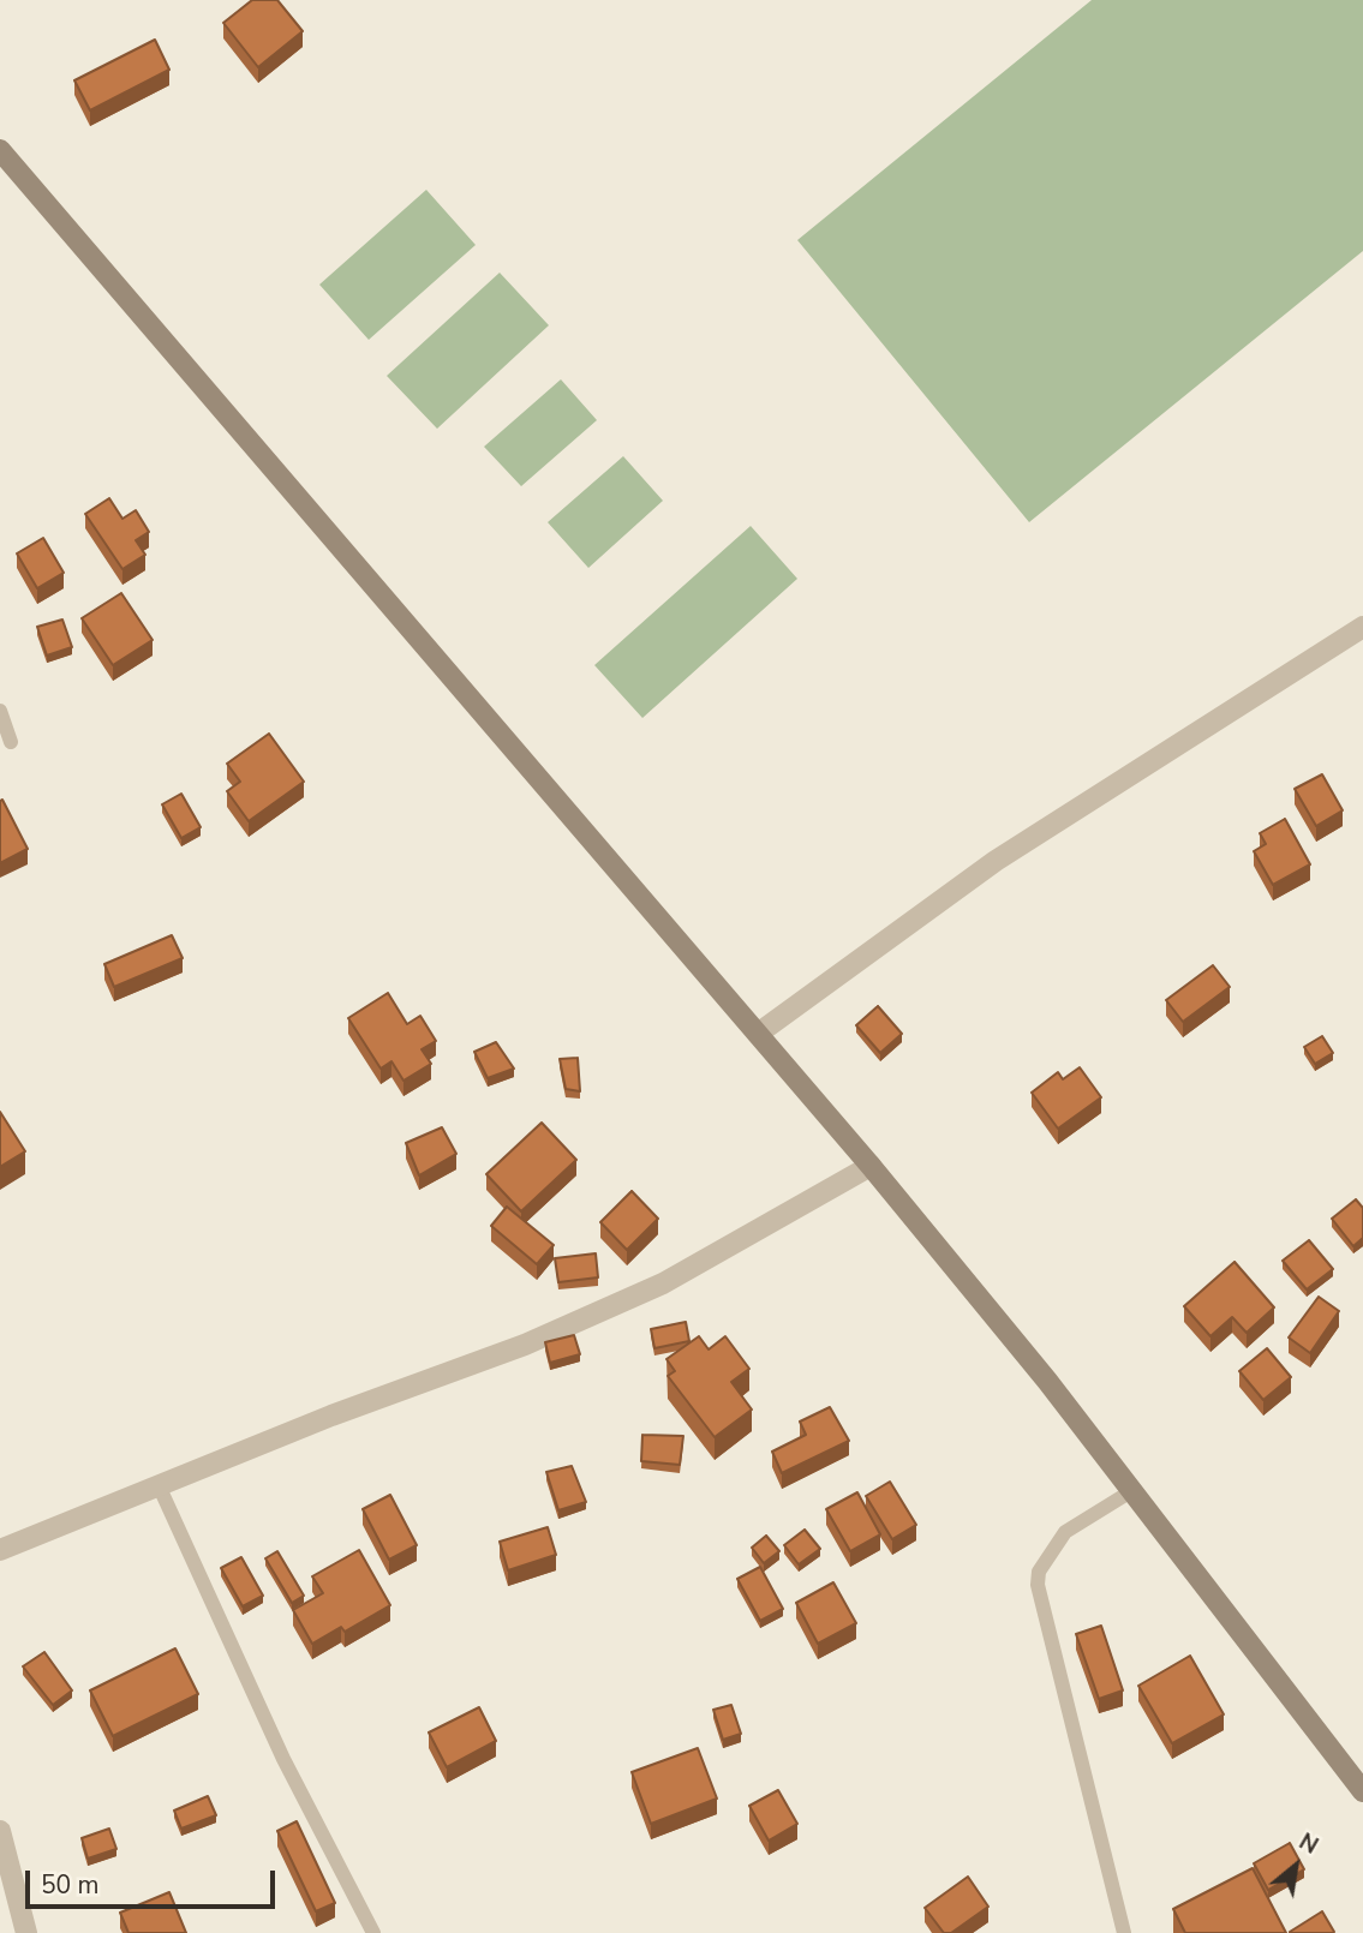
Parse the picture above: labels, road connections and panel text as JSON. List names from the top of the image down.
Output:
{
  "scale_bar": "50 m",
  "north": "top right"
}
